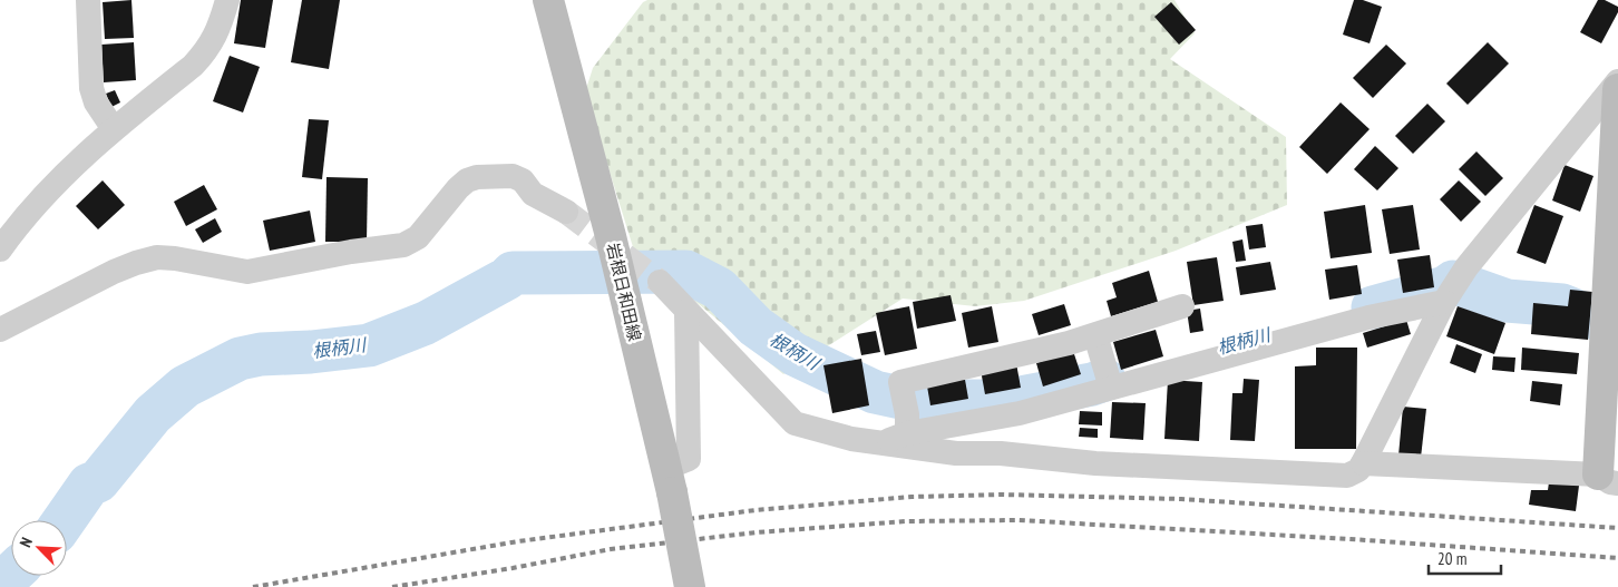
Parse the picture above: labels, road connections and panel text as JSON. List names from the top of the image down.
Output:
{
  "streets": {
    "main road": ["岩根日和田線"]
  },
  "water": ["根柄川"],
  "scale_bar": "20 m",
  "north": "top left"
}
